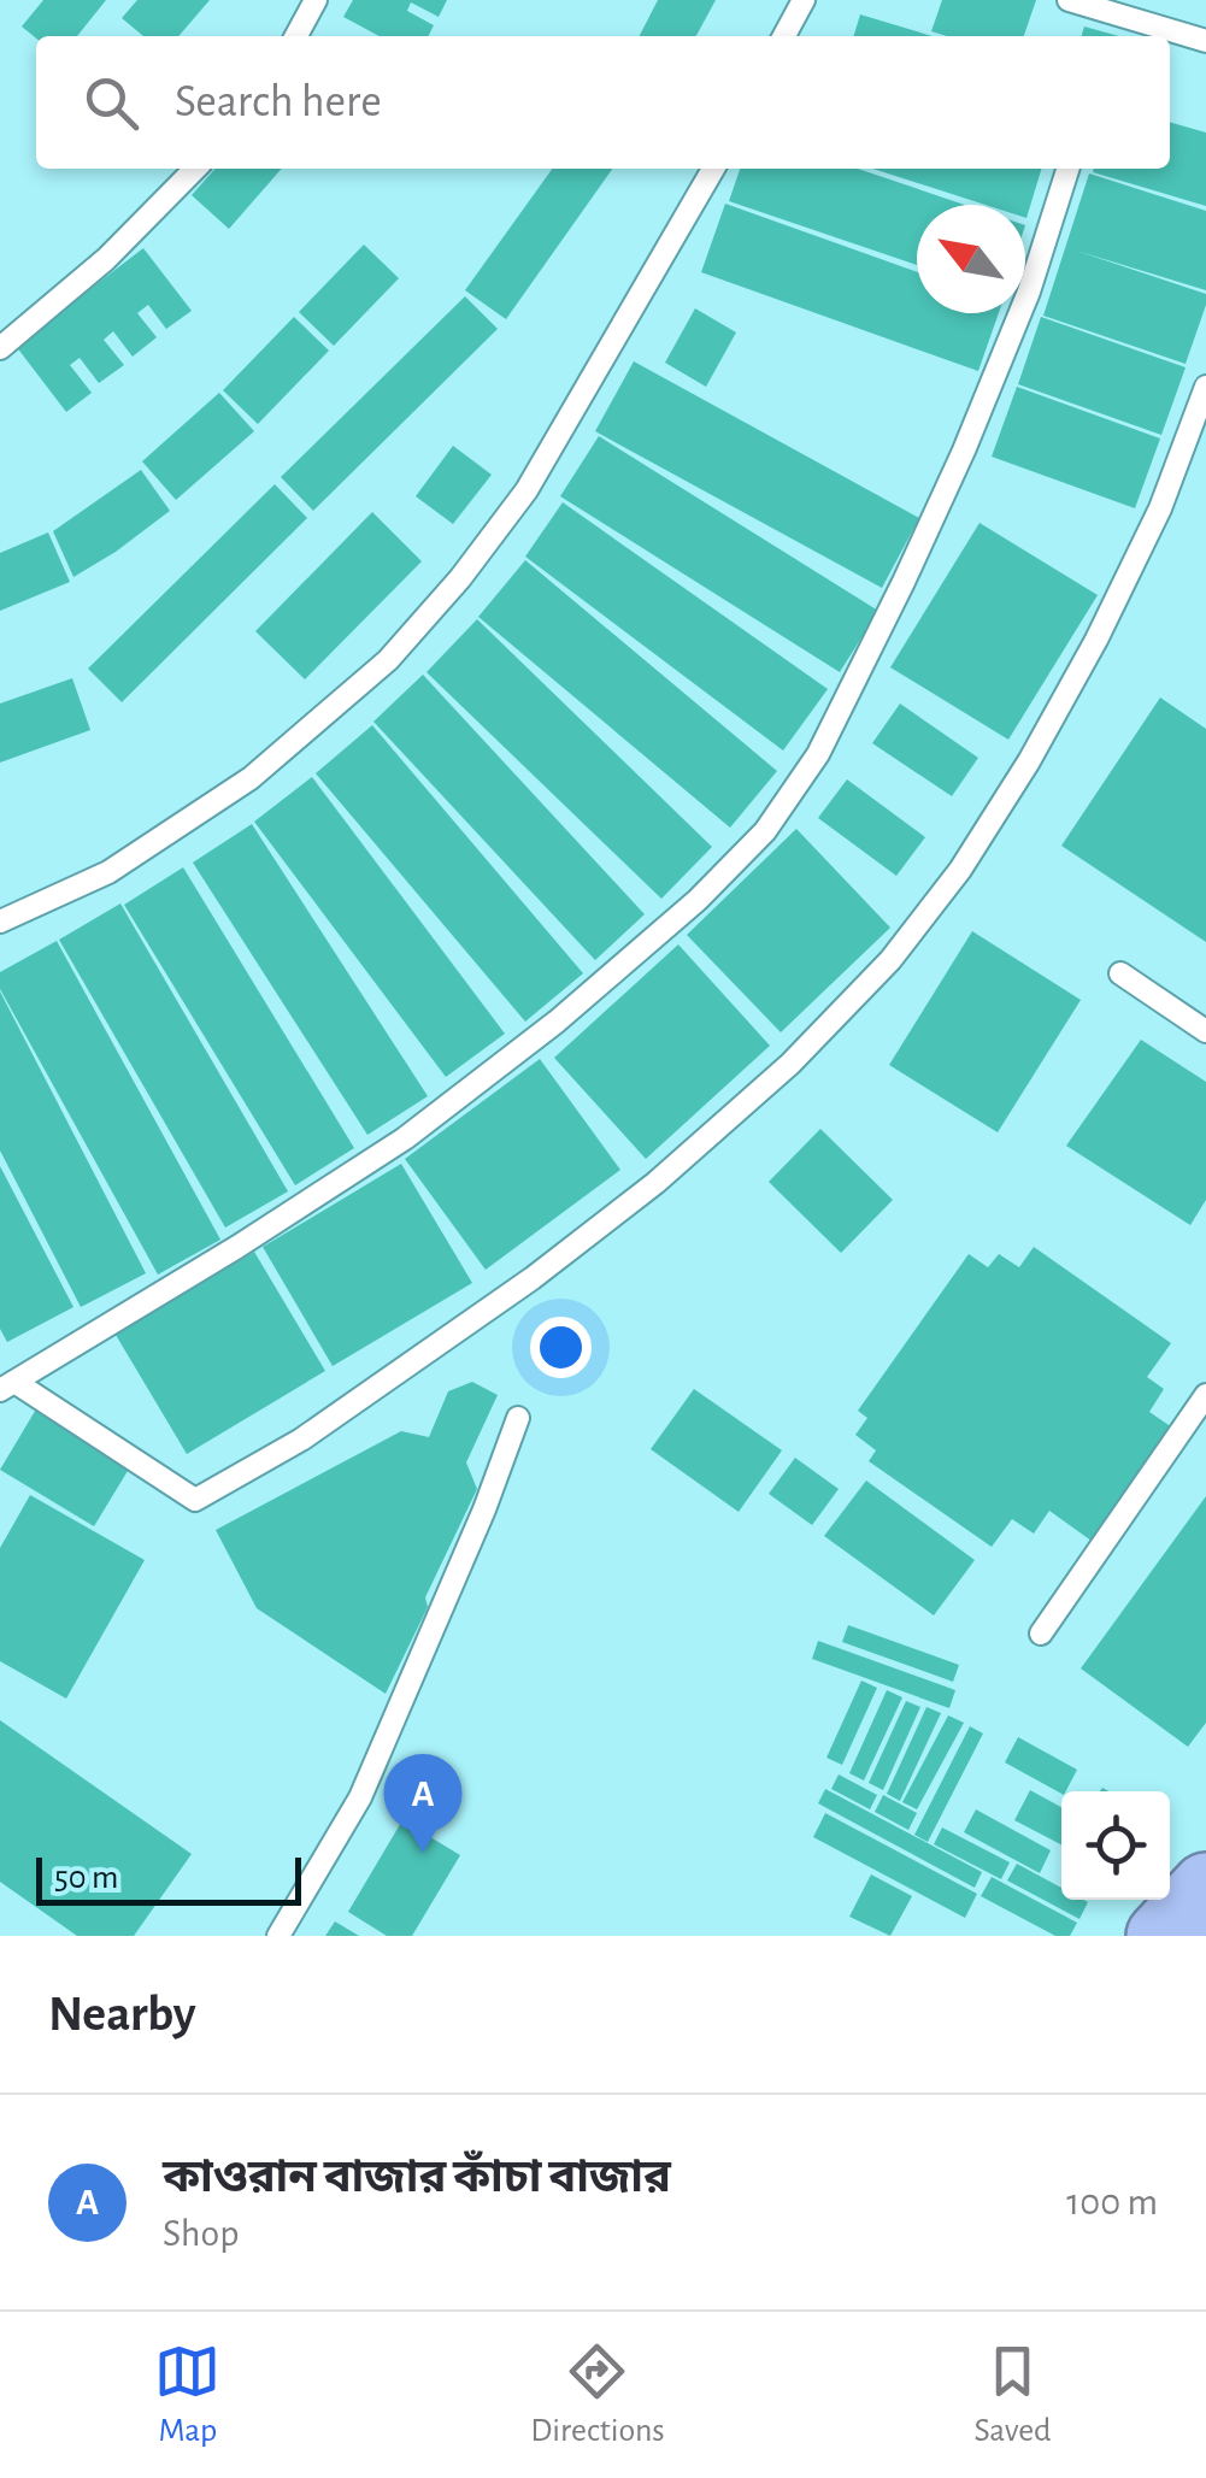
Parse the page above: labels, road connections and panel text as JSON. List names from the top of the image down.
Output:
{
  "scale_bar": "50 m",
  "north": "top left",
  "page": {
    "search": "Search here",
    "pins": "A",
    "scale": "50 m",
    "heading": "Nearby",
    "list": [
      {
        "mark": "A",
        "name": "কাওরান বাজার কাঁচা বাজার",
        "note": "Shop",
        "value": "100 m"
      }
    ],
    "nav": ["Map", "Directions", "Saved"]
  }
}
